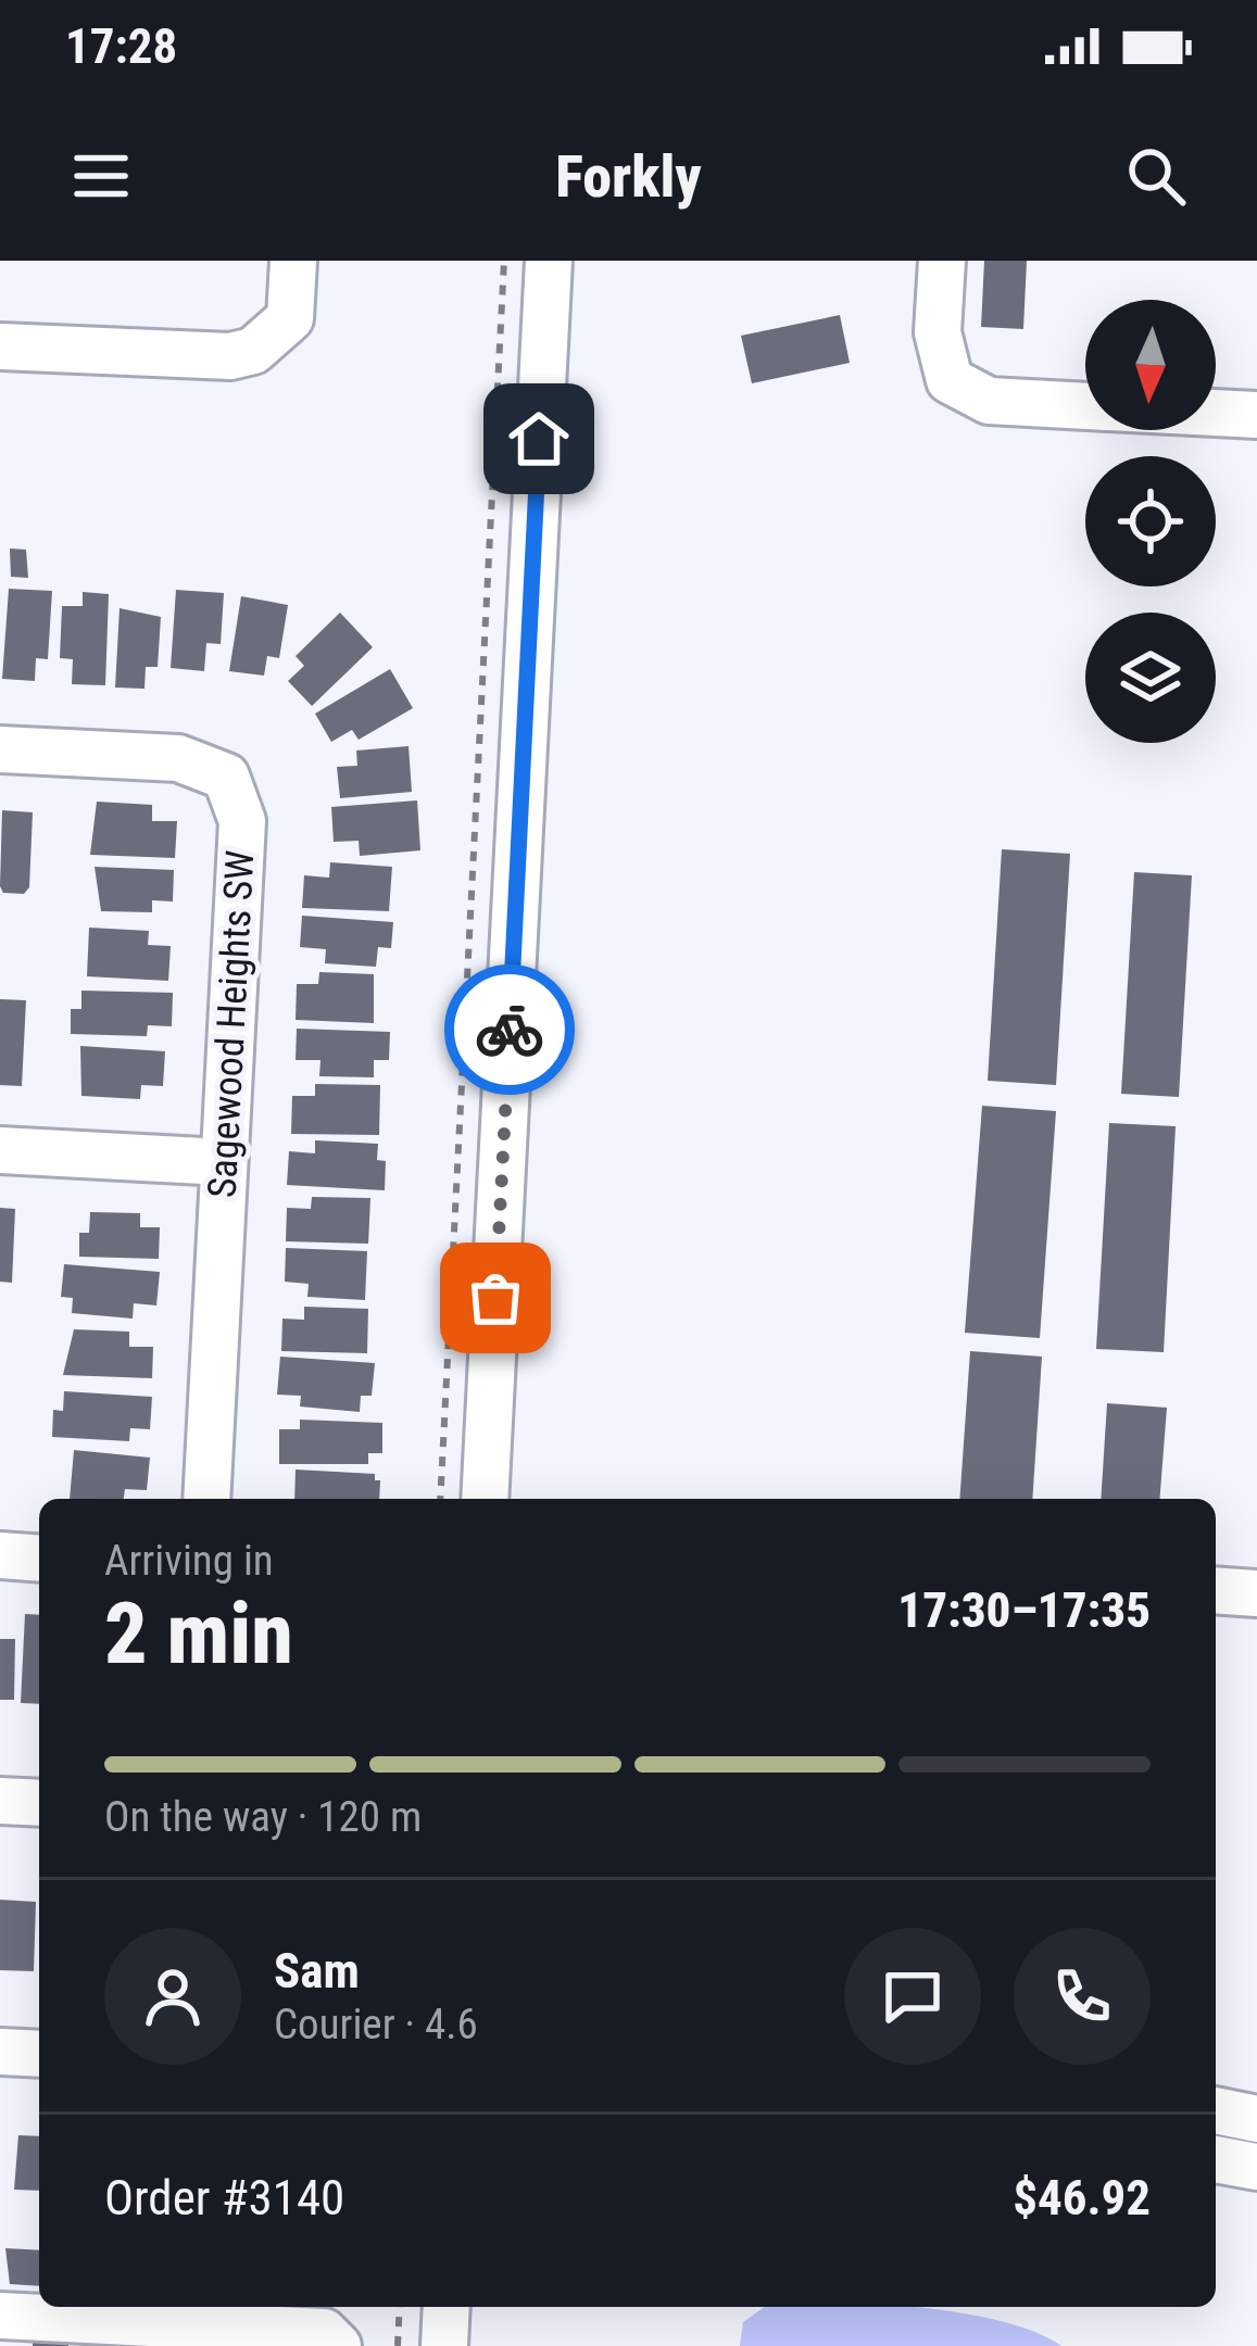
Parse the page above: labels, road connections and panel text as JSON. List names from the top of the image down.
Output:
{
  "streets": {
    "street": ["Sagewood Heights SW"]
  },
  "north": "bottom",
  "page": {
    "status": "17:28",
    "header": "Forkly",
    "heading": ["2 min", "Arriving in", "17:30–17:35"],
    "panel": [
      "Sam",
      "Courier · 4.6",
      "Order #3140",
      "$46.92"
    ],
    "bar": "On the way · 120 m"
  }
}
